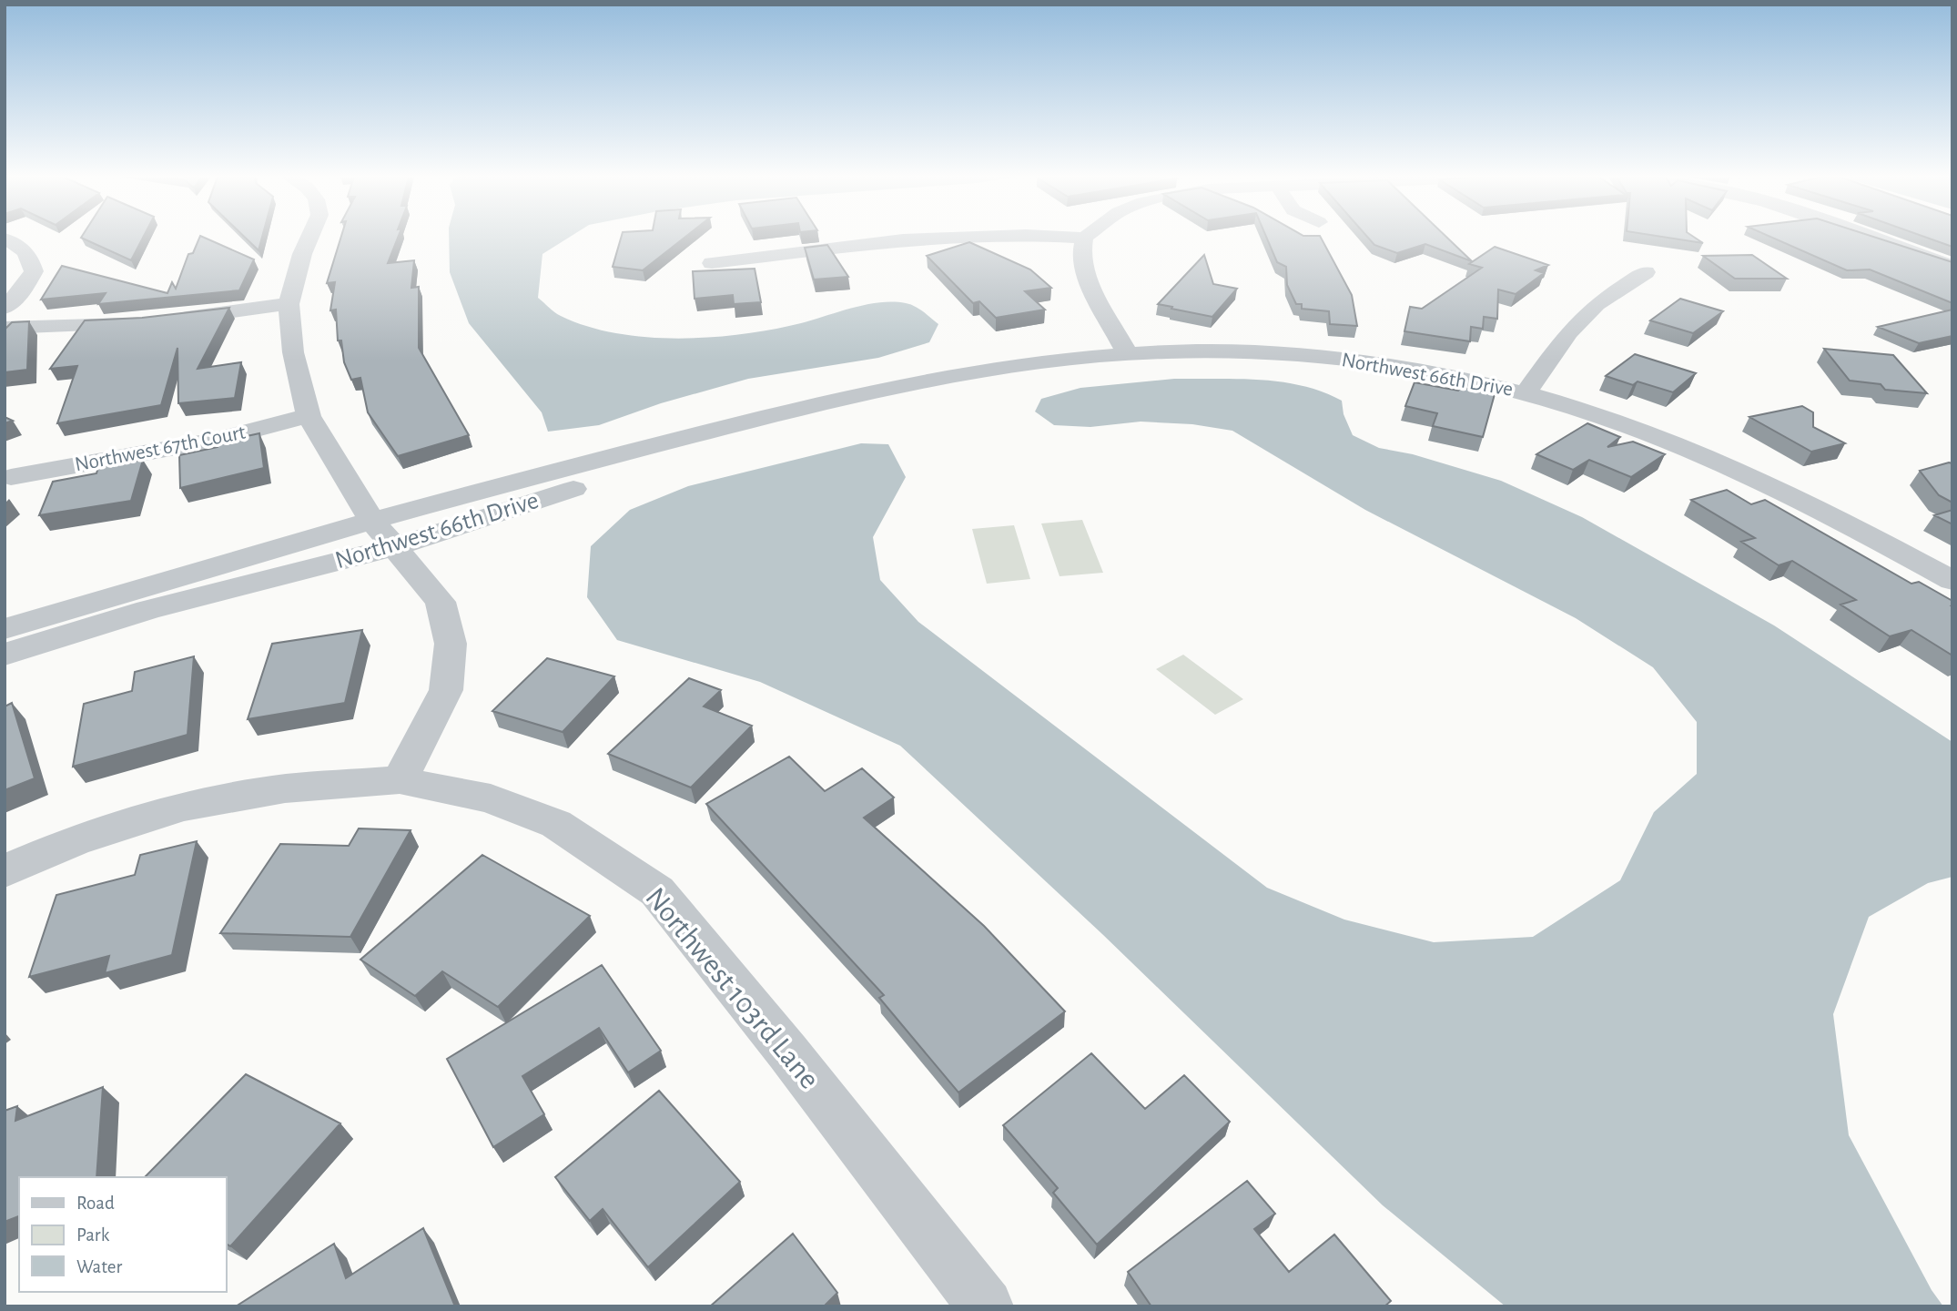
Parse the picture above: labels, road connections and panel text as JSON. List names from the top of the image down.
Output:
{
  "streets": {
    "street": ["Northwest 66th Drive", "Northwest 67th Court", "Northwest 103rd Lane"]
  },
  "legend": ["Road", "Park", "Water"]
}
